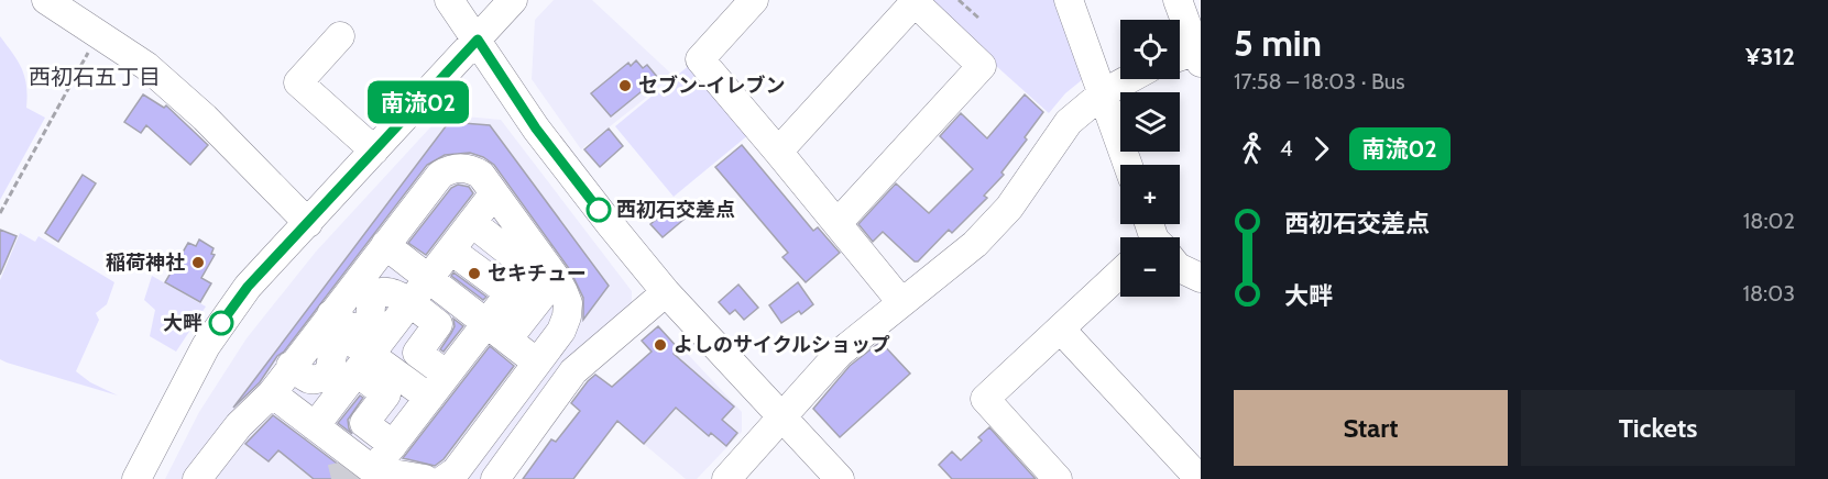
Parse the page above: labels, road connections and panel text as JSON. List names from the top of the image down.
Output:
{
  "districts": ["西初石五丁目"],
  "places": [
    "セブン-イレブン",
    "西初石交差点",
    "稲荷神社",
    "セキチュー",
    "大畔",
    "よしのサイクルショップ"
  ],
  "lines": ["bus line 南流02"],
  "page": {
    "on_map": "南流02",
    "heading": ["5 min", "17:58 – 18:03 · Bus", "¥312"],
    "map_buttons": ["+", "−"],
    "legs": ["4", "南流02"],
    "list": [
      {
        "name": "西初石交差点",
        "value": "18:02"
      },
      {
        "name": "大畔",
        "value": "18:03"
      }
    ],
    "buttons": ["Start", "Tickets"]
  }
}
